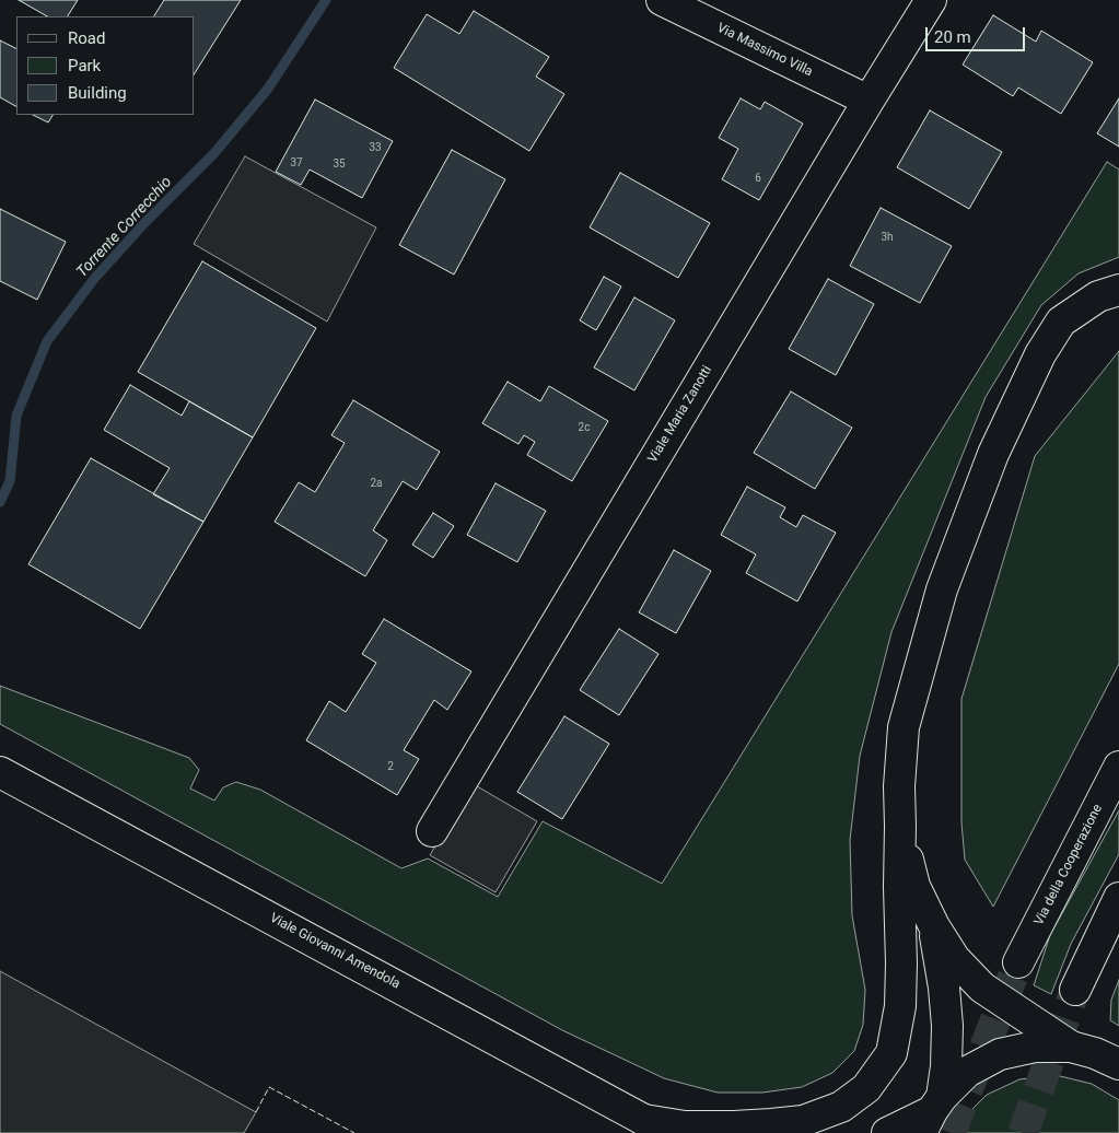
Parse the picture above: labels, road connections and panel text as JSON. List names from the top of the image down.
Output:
{
  "streets": {
    "main road": [
      "Via Massimo Villa",
      "Viale Maria Zanotti",
      "Via della Cooperazione",
      "Viale Giovanni Amendola"
    ]
  },
  "crossings": [
    ["Via Massimo Villa", "Viale Maria Zanotti"]
  ],
  "water": ["Torrente Correcchio"],
  "house_numbers": [
    "33",
    "37",
    "35",
    "6",
    "3h",
    "2c",
    "2a",
    "2"
  ],
  "legend": ["Road", "Park", "Building"],
  "scale_bar": "20 m"
}
